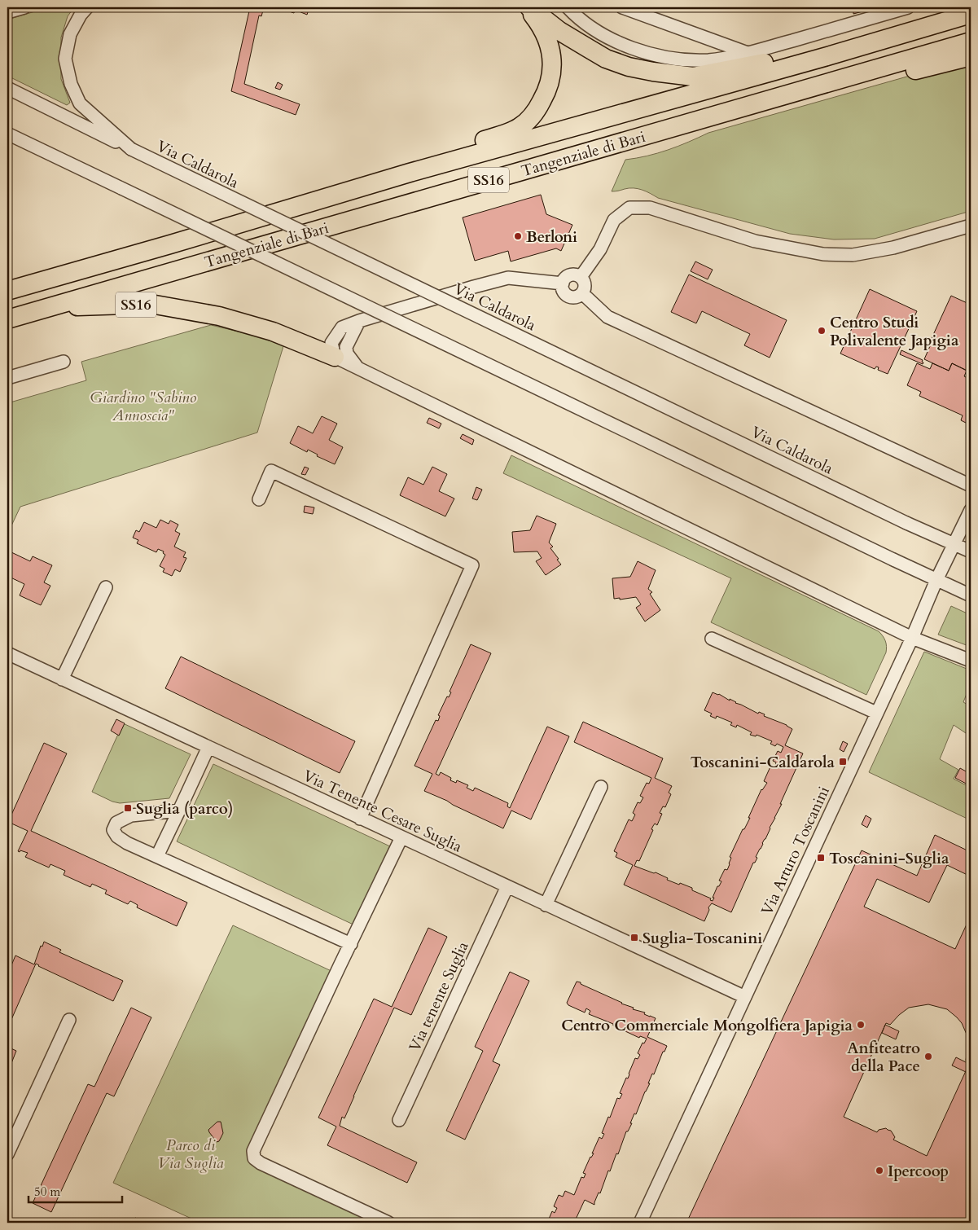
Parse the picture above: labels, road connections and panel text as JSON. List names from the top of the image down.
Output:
{
  "streets": {
    "highway": ["Tangenziale di Bari", "SS16"],
    "street": [
      "Via Caldarola",
      "Via Tenente Cesare Suglia",
      "Via Arturo Toscanini",
      "Via tenente Suglia"
    ]
  },
  "crossings": [
    ["Tangenziale di Bari", "SS16"],
    ["Via Caldarola", "Via Arturo Toscanini"],
    ["Via Tenente Cesare Suglia", "Via Arturo Toscanini"],
    ["Via Tenente Cesare Suglia", "Via tenente Suglia"]
  ],
  "parks": ["Giardino \"Sabino Annoscia\"", "Parco di Via Suglia"],
  "places": {
    "other": [
      "Berloni",
      "Centro Studi Polivalente Japigia",
      "Centro Commerciale Mongolfiera Japigia",
      "Anfiteatro della Pace",
      "Ipercoop"
    ],
    "transit": [
      "Toscanini-Caldarola",
      "Suglia (parco)",
      "Toscanini-Suglia",
      "Suglia-Toscanini"
    ]
  },
  "scale_bar": "50 m"
}
